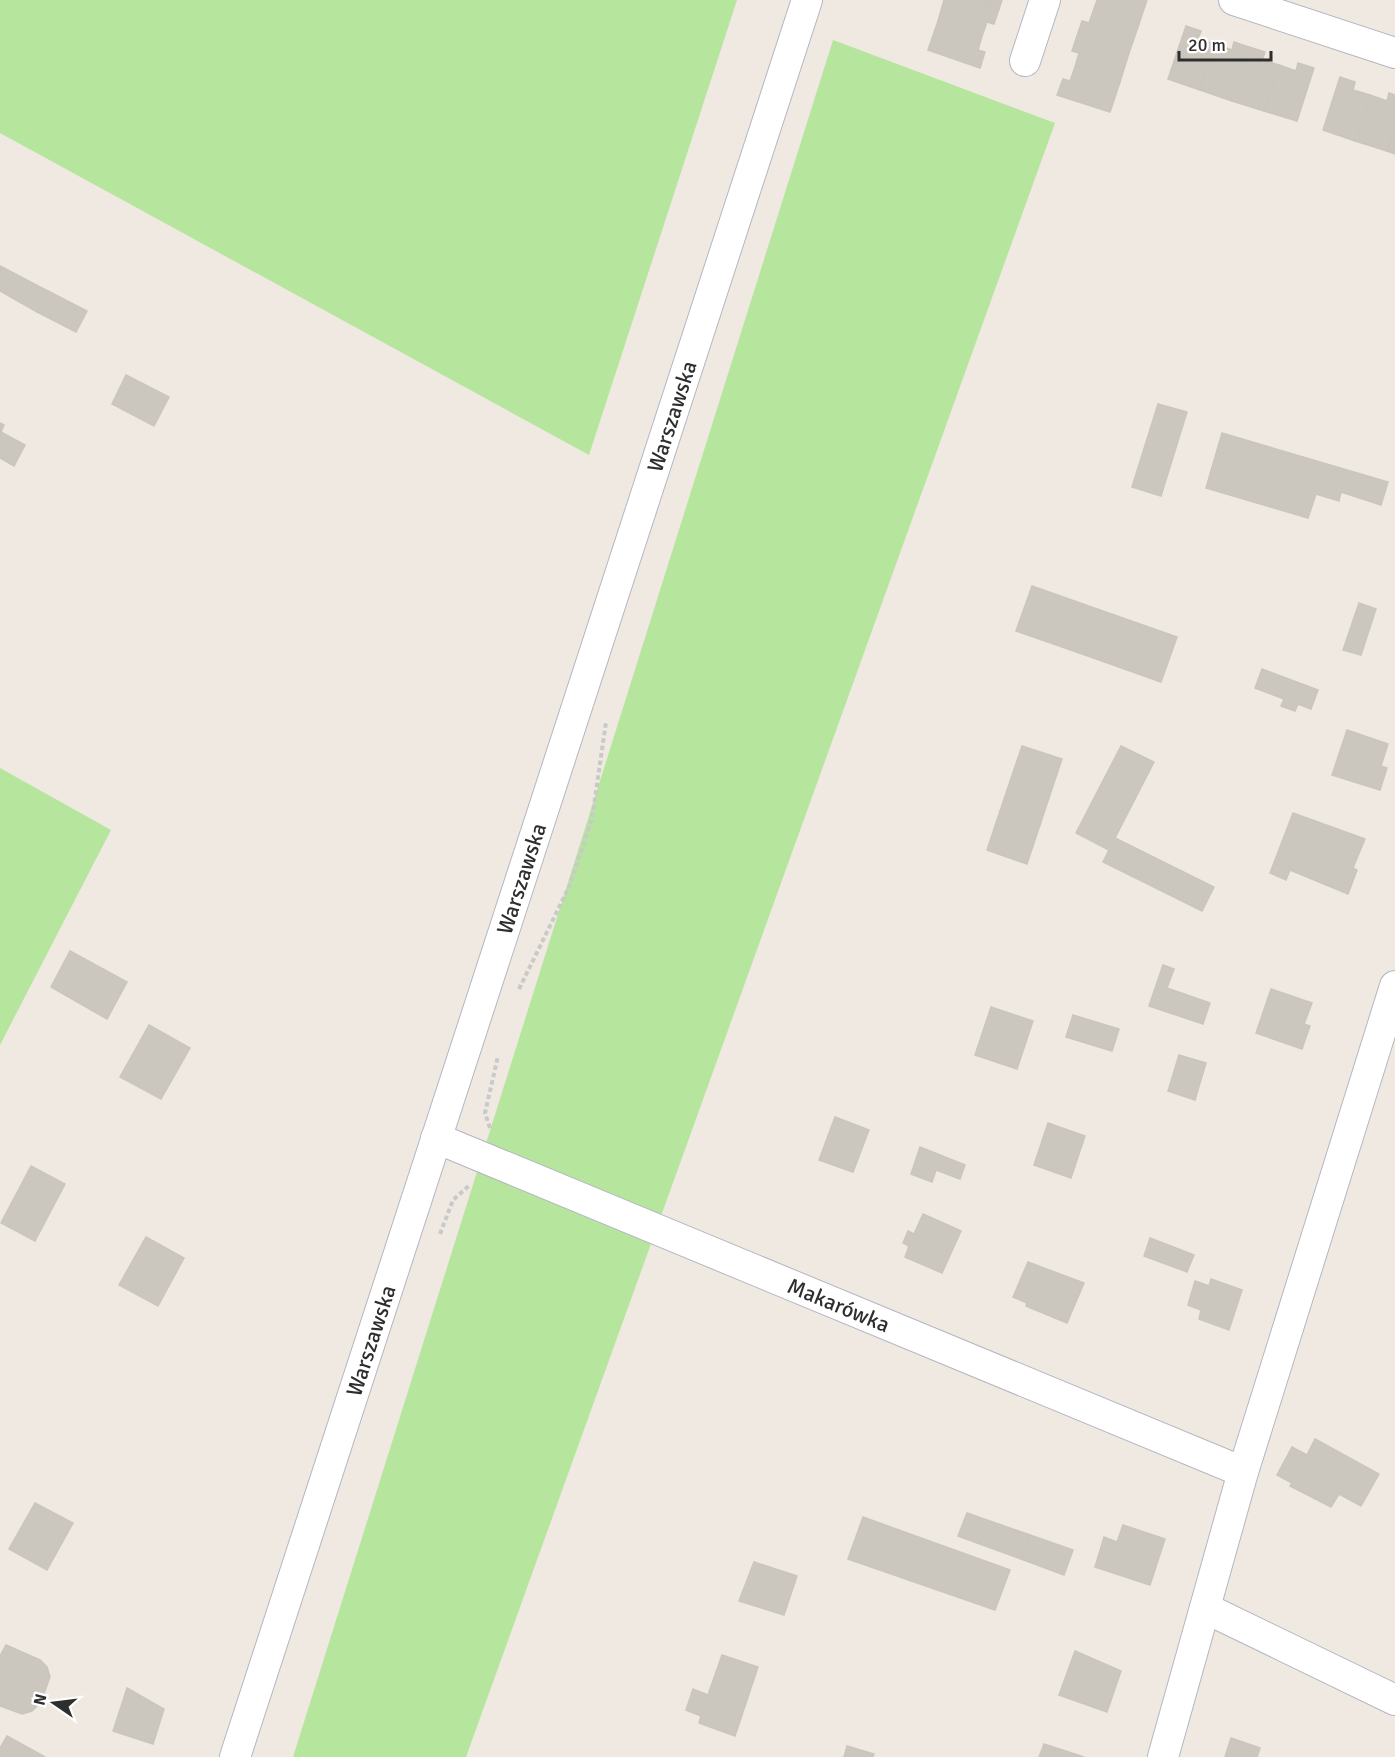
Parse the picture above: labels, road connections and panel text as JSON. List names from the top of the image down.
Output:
{
  "streets": {
    "street": ["Warszawska", "Makarówka"]
  },
  "crossings": [
    ["Warszawska", "Makarówka"]
  ],
  "scale_bar": "20 m",
  "north": "left"
}
